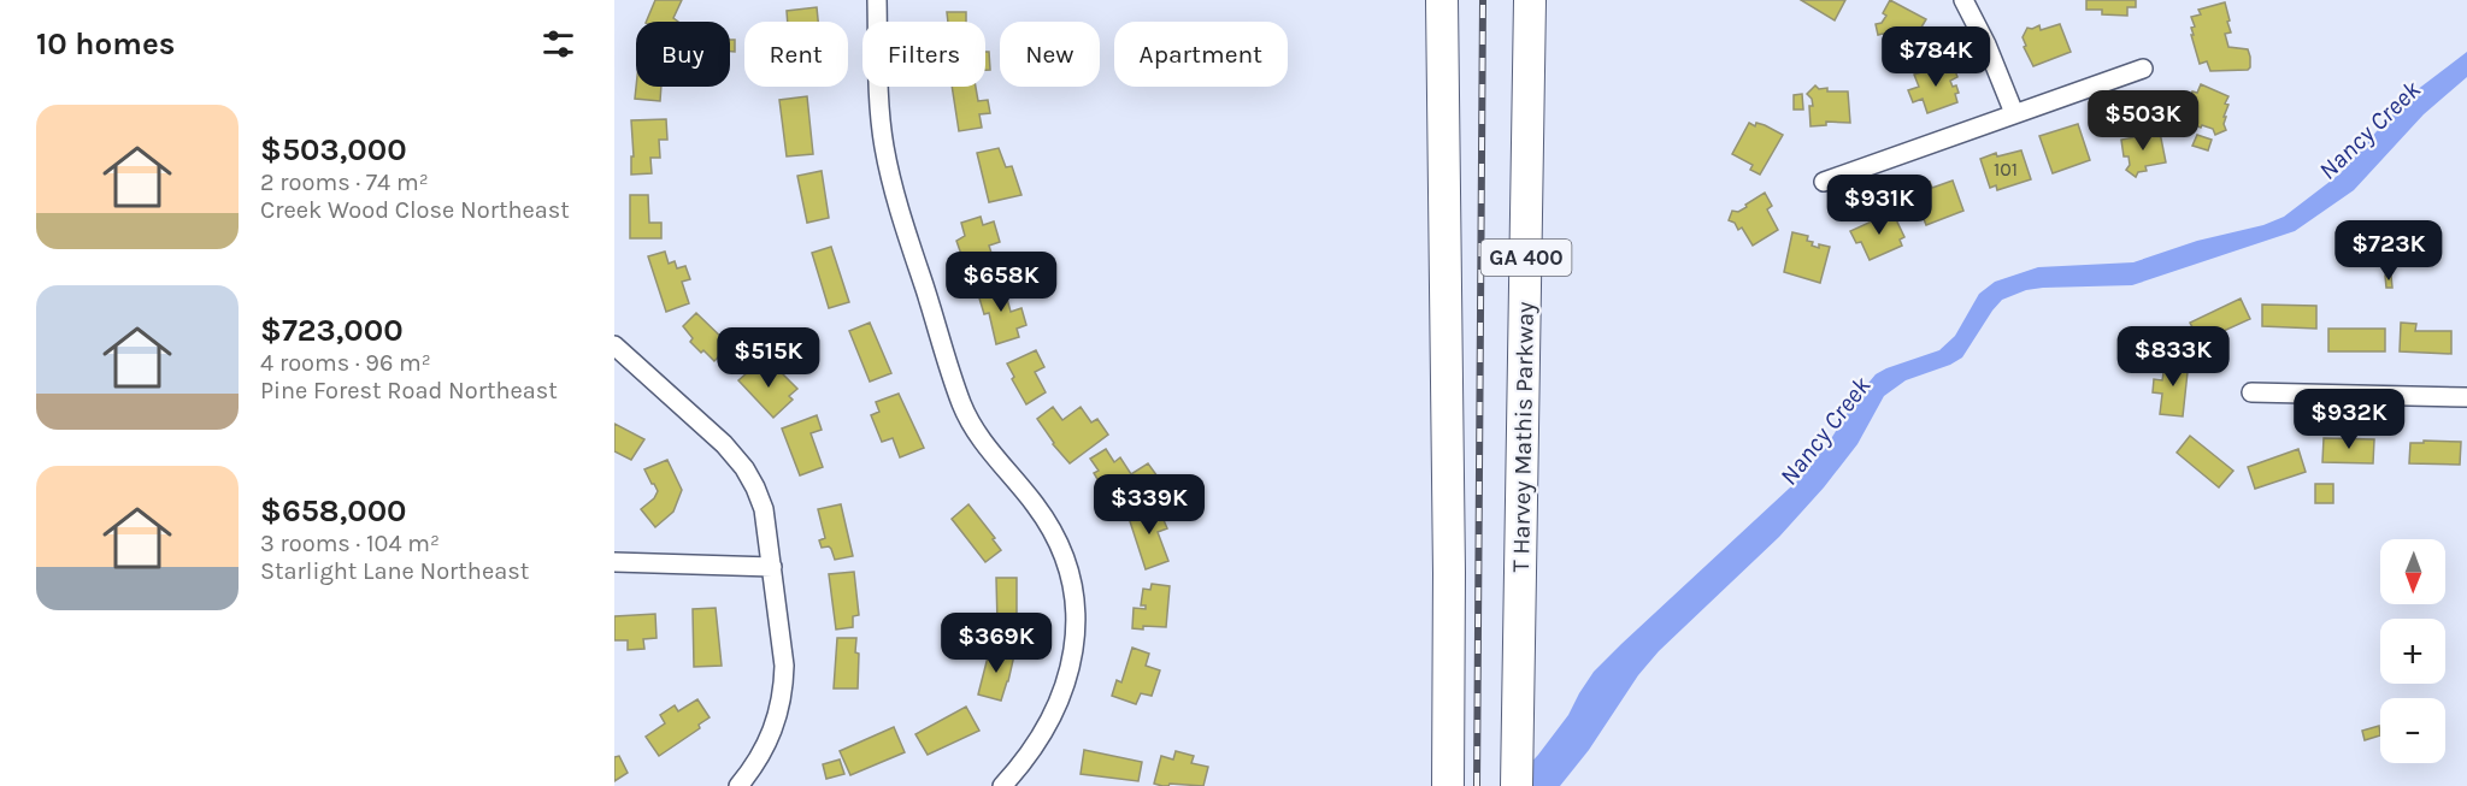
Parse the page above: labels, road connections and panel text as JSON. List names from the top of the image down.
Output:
{
  "streets": {
    "highway": ["GA 400", "T Harvey Mathis Parkway"]
  },
  "water": ["Nancy Creek"],
  "house_numbers": ["101"],
  "north": "bottom",
  "page": {
    "heading": "10 homes",
    "chip": [
      "Buy",
      "Rent",
      "Filters",
      "New",
      "Apartment"
    ],
    "price": [
      "$784K",
      "$503K",
      "$931K",
      "$723K",
      "$658K",
      "$833K",
      "$515K",
      "$932K",
      "$339K",
      "$369K"
    ],
    "list": [
      {
        "name": "$503,000",
        "note": "2 rooms · 74 m² · Creek Wood Close Northeast"
      },
      {
        "name": "$723,000",
        "note": "4 rooms · 96 m² · Pine Forest Road Northeast"
      },
      {
        "name": "$658,000",
        "note": "3 rooms · 104 m² · Starlight Lane Northeast"
      }
    ],
    "map_buttons": ["+", "−"]
  }
}
